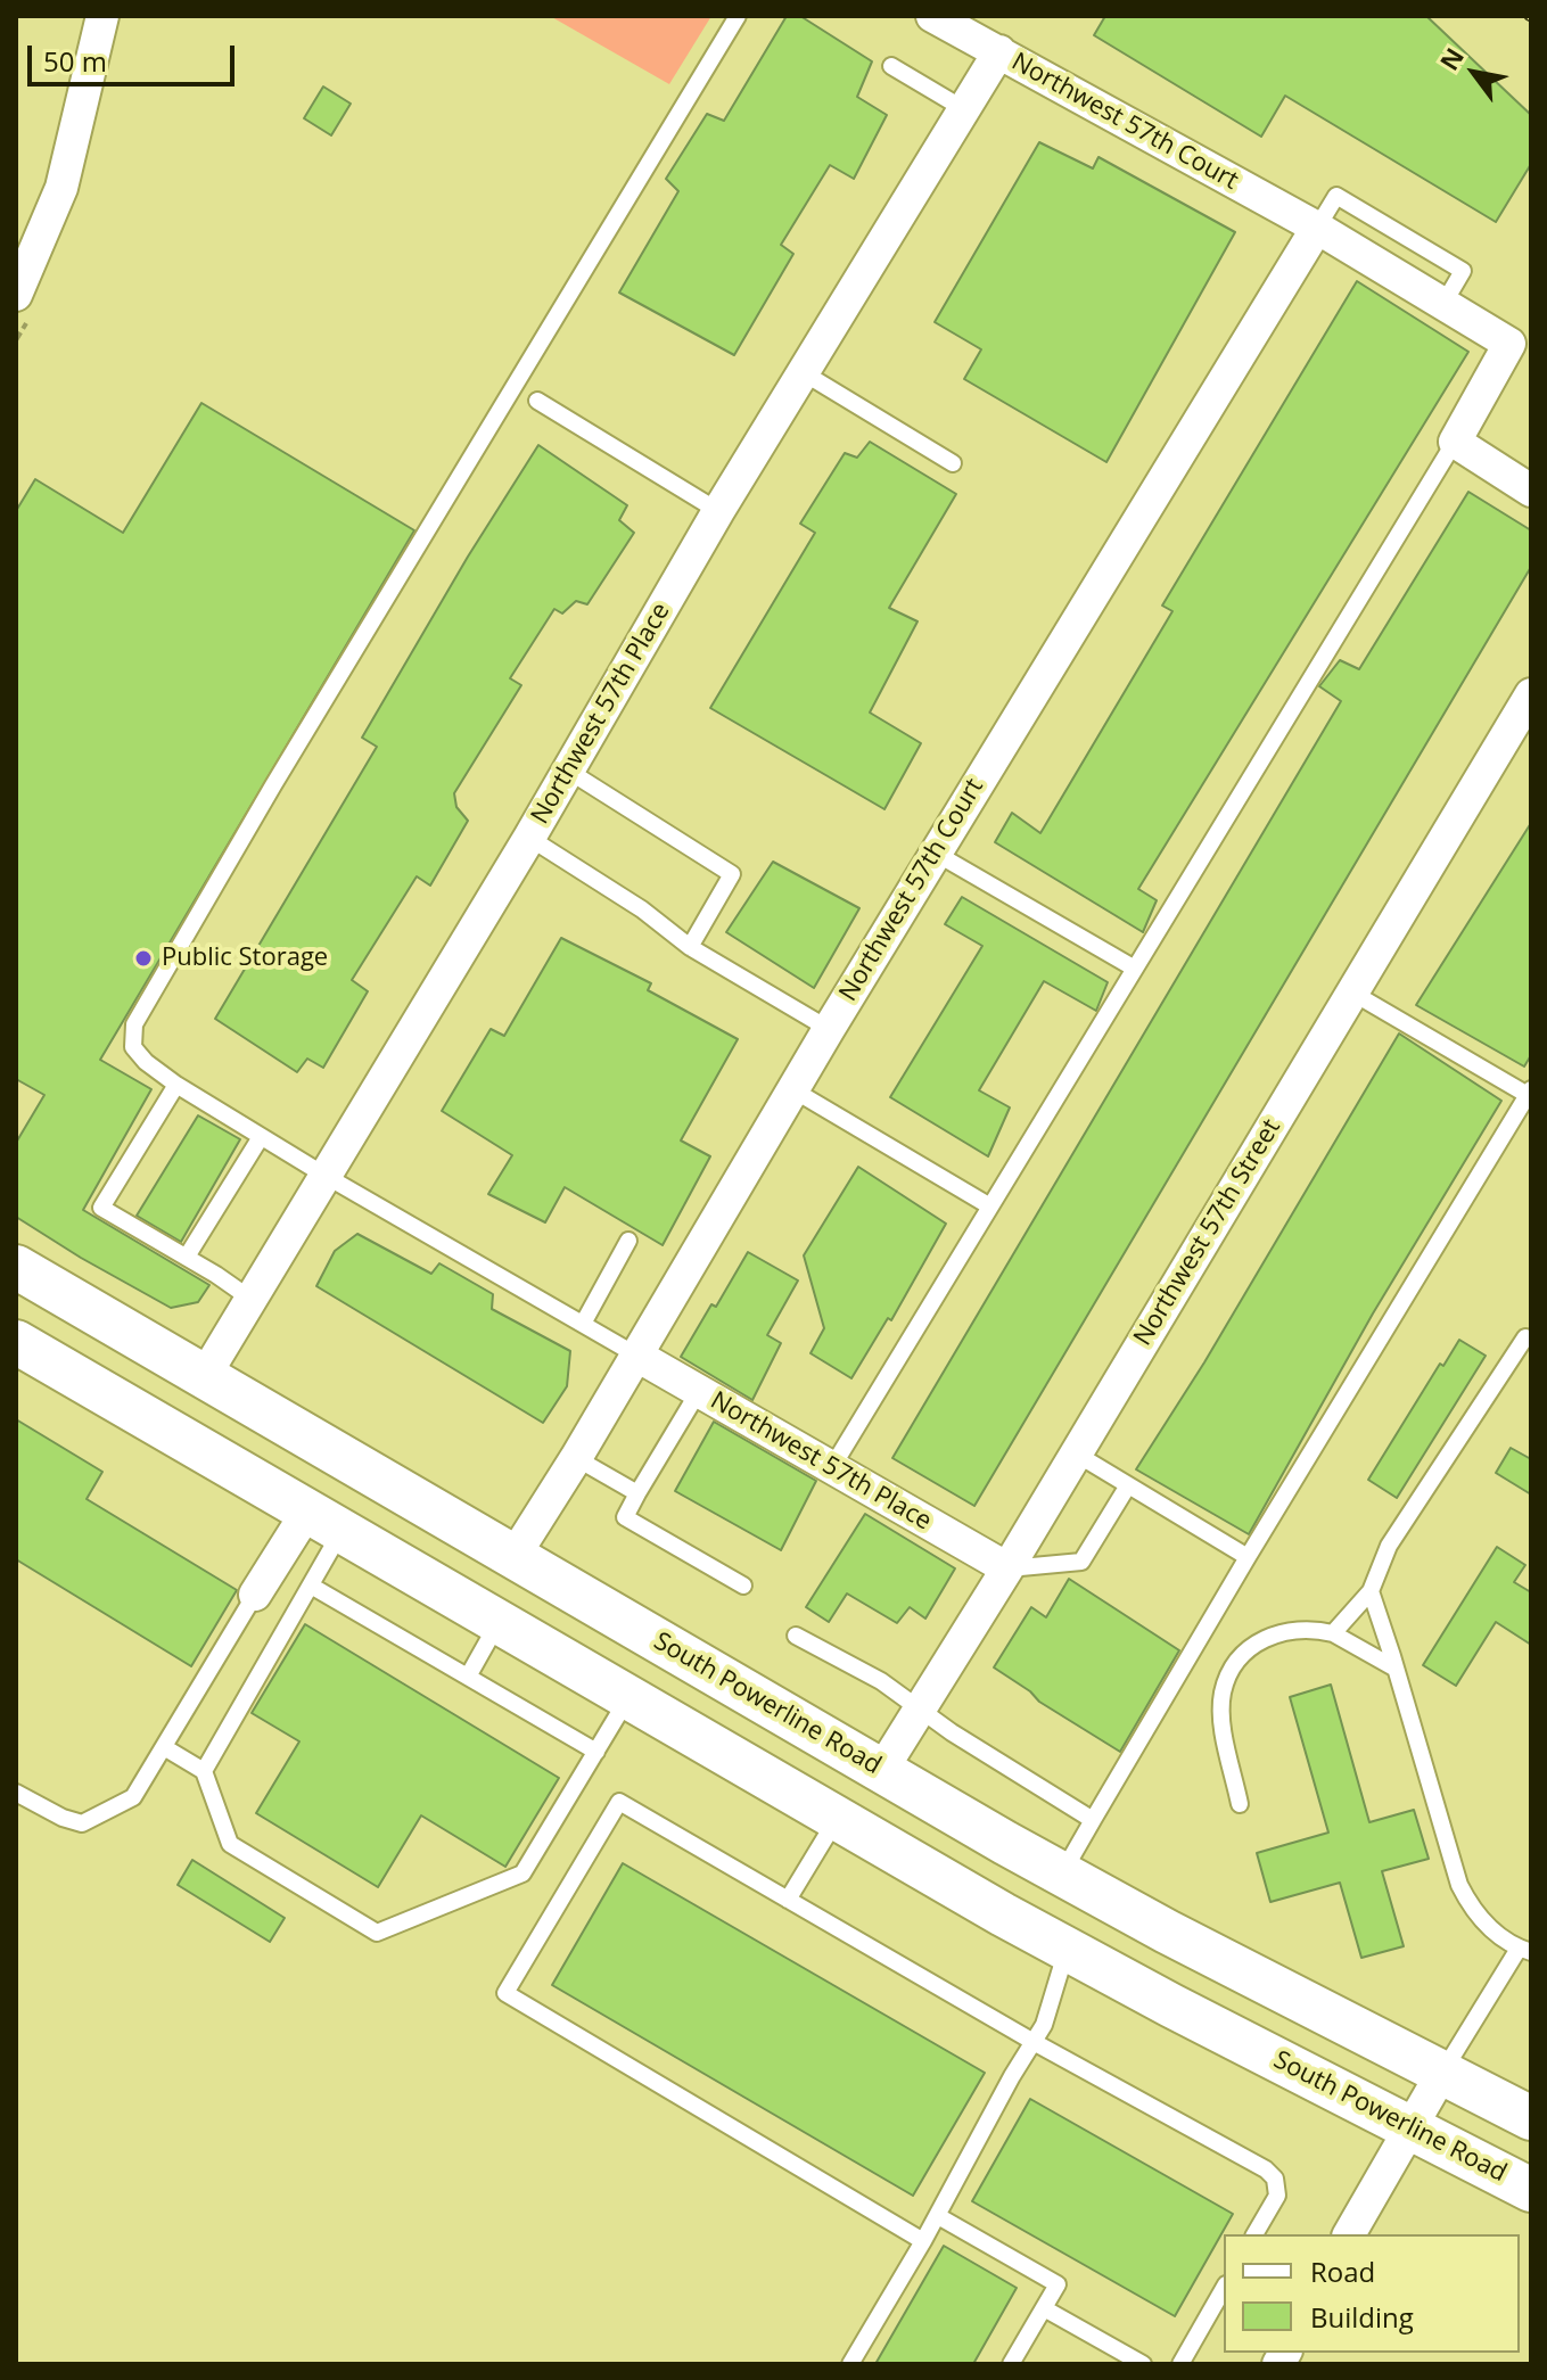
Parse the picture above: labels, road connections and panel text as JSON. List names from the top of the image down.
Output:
{
  "streets": {
    "main road": ["South Powerline Road"],
    "street": ["Northwest 57th Court", "Northwest 57th Place", "Northwest 57th Street"]
  },
  "crossings": [
    ["Northwest 57th Court", "Northwest 57th Place"],
    ["Northwest 57th Court", "South Powerline Road"],
    ["Northwest 57th Place", "Northwest 57th Street"],
    ["Northwest 57th Place", "South Powerline Road"],
    ["Northwest 57th Street", "South Powerline Road"]
  ],
  "places": ["Public Storage"],
  "legend": ["Road", "Building"],
  "scale_bar": "50 m",
  "north": "top left"
}
